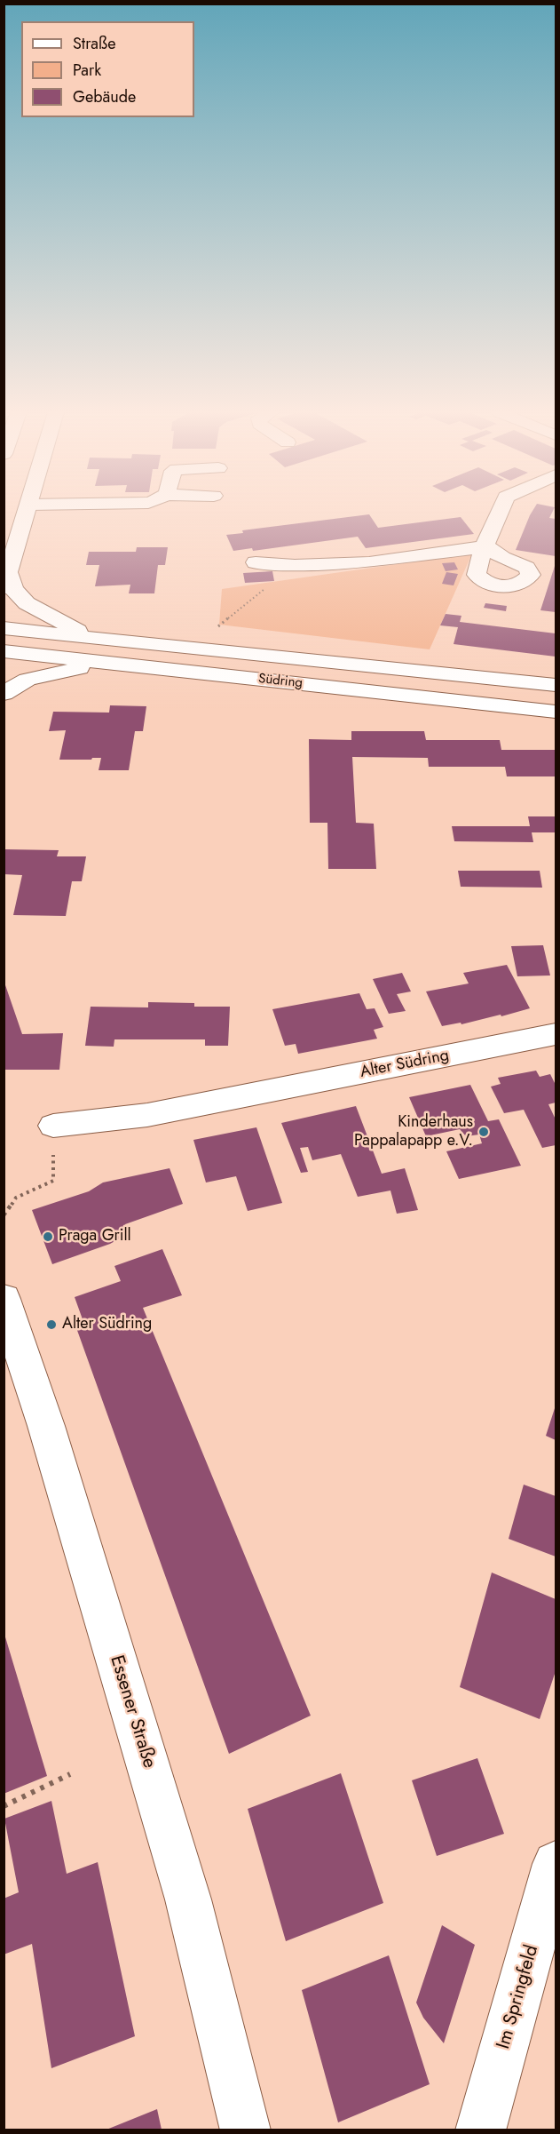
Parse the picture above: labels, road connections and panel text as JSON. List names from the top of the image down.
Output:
{
  "streets": {
    "main road": [
      "Südring",
      "Alter Südring",
      "Essener Straße",
      "Im Springfeld"
    ]
  },
  "places": ["Kinderhaus Pappalapapp e.V.", "Praga Grill", "Alter Südring"],
  "legend": ["Straße", "Park", "Gebäude"]
}
